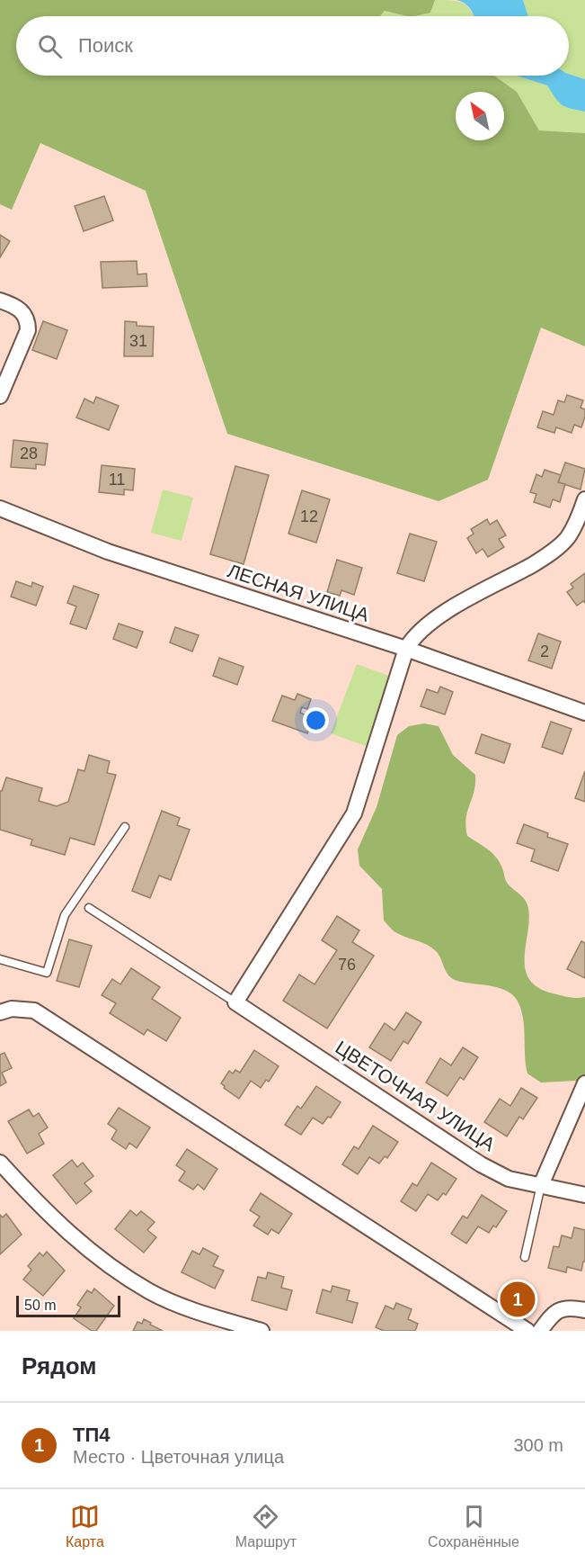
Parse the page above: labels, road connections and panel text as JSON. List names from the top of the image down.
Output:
{
  "streets": {
    "street": ["ЛЕСНАЯ УЛИЦА", "ЦВЕТОЧНАЯ УЛИЦА"]
  },
  "house_numbers": [
    "31",
    "28",
    "11",
    "12",
    "2",
    "76"
  ],
  "scale_bar": "50 m",
  "north": "top left",
  "page": {
    "search": "Поиск",
    "pins": "1",
    "scale": "50 m",
    "heading": "Рядом",
    "list": [
      {
        "mark": "1",
        "name": "ТП4",
        "note": "Место · Цветочная улица",
        "value": "300 m"
      }
    ],
    "nav": ["Карта", "Маршрут", "Сохранённые"]
  }
}
